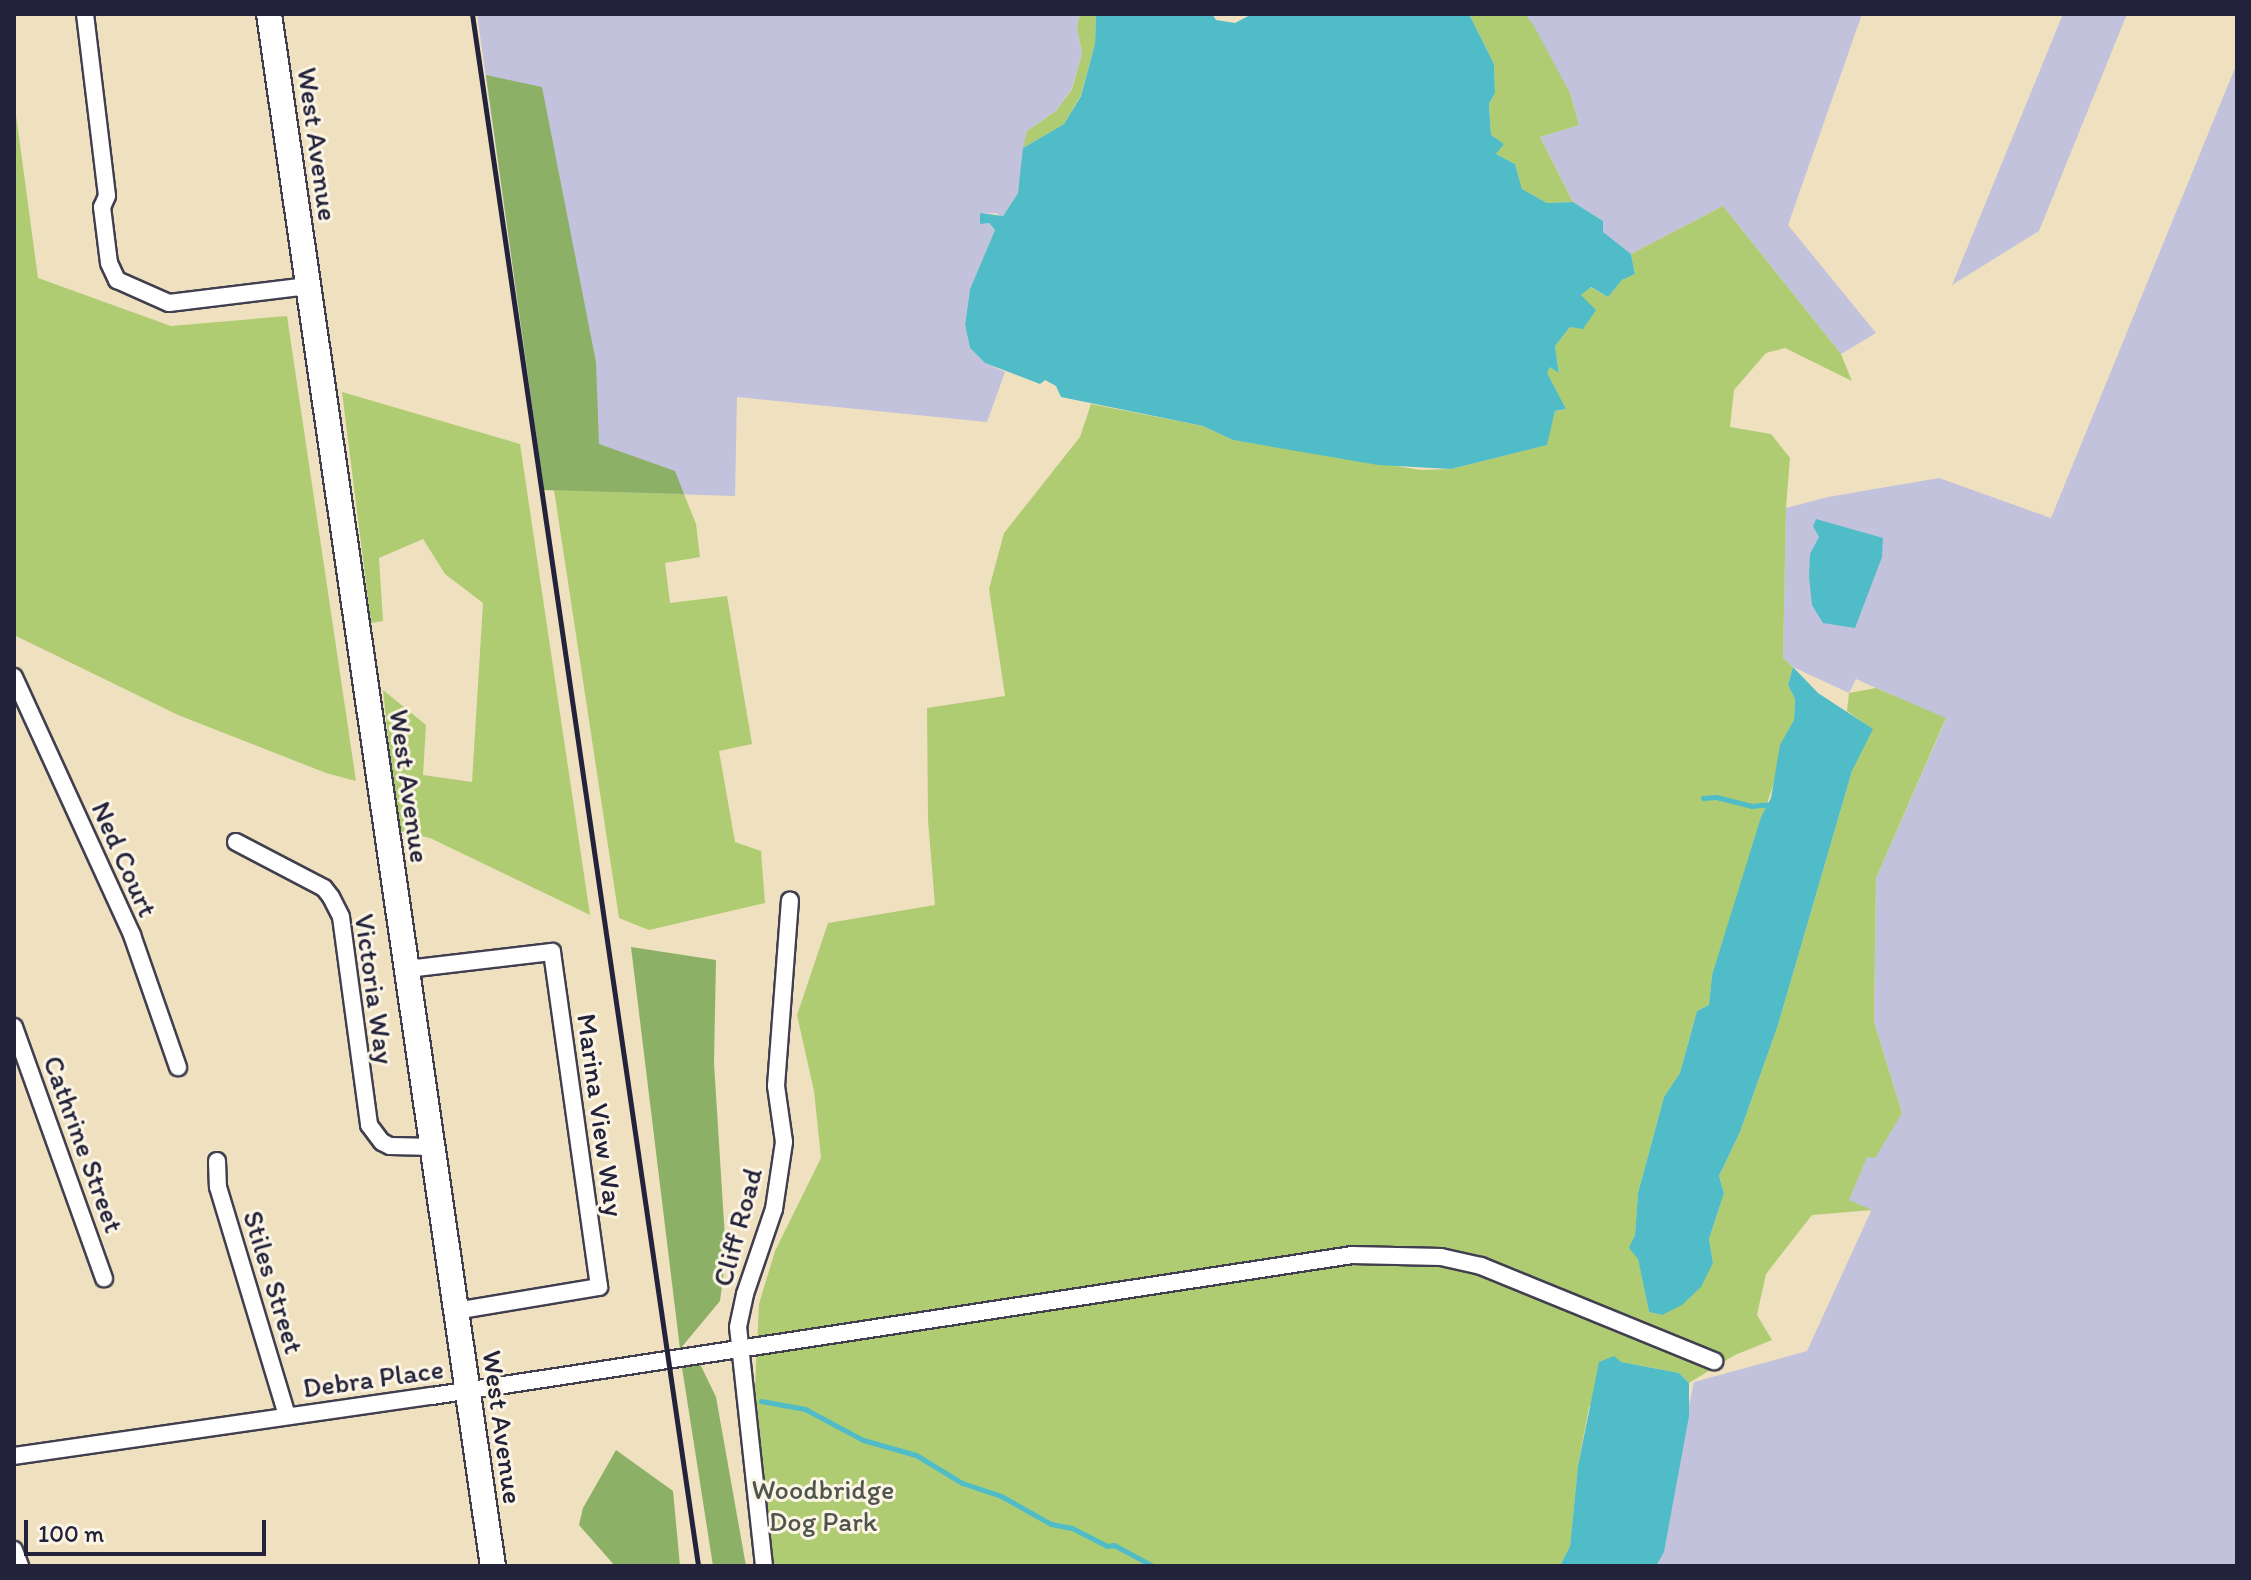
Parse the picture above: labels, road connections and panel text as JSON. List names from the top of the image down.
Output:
{
  "streets": {
    "street": [
      "West Avenue",
      "Ned Court",
      "Victoria Way",
      "Marina View Way",
      "Cathrine Street",
      "Cliff Road",
      "Stiles Street",
      "Debra Place"
    ]
  },
  "crossings": [
    ["West Avenue", "Victoria Way"],
    ["West Avenue", "Marina View Way"],
    ["West Avenue", "Debra Place"],
    ["Cliff Road", "Debra Place"],
    ["Stiles Street", "Debra Place"]
  ],
  "parks": ["Woodbridge Dog Park"],
  "scale_bar": "100 m"
}
